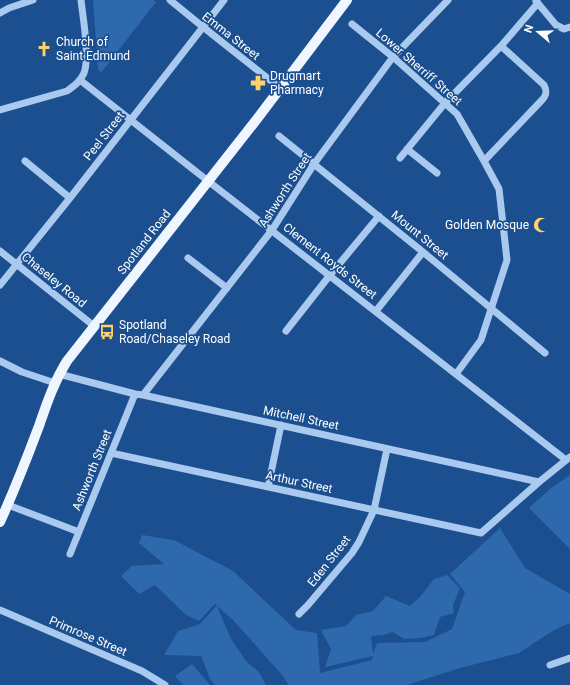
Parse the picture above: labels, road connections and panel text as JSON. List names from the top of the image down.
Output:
{
  "streets": {
    "main road": ["Spotland Road"],
    "street": [
      "Emma Street",
      "Lower Sherriff Street",
      "Peel Street",
      "Ashworth Street",
      "Mount Street",
      "Clement Royds Street",
      "Chaseley Road",
      "Mitchell Street",
      "Arthur Street",
      "Eden Street",
      "Primrose Street"
    ]
  },
  "crossings": [
    ["Emma Street", "Peel Street"],
    ["Emma Street", "Spotland Road"],
    ["Lower Sherriff Street", "Ashworth Street"],
    ["Lower Sherriff Street", "Mount Street"],
    ["Lower Sherriff Street", "Clement Royds Street"],
    ["Peel Street", "Clement Royds Street"],
    ["Peel Street", "Chaseley Road"],
    ["Ashworth Street", "Mount Street"],
    ["Ashworth Street", "Clement Royds Street"],
    ["Ashworth Street", "Mitchell Street"],
    ["Ashworth Street", "Arthur Street"],
    ["Spotland Road", "Clement Royds Street"],
    ["Spotland Road", "Chaseley Road"],
    ["Spotland Road", "Mitchell Street"],
    ["Mitchell Street", "Arthur Street"],
    ["Mitchell Street", "Eden Street"],
    ["Arthur Street", "Eden Street"]
  ],
  "places": {
    "church": ["Church of Saint Edmund"],
    "pharmacy": ["Drugmart Pharmacy"],
    "mosque": ["Golden Mosque"],
    "bus stop": ["Spotland Road/Chaseley Road"]
  },
  "north": "left"
}
